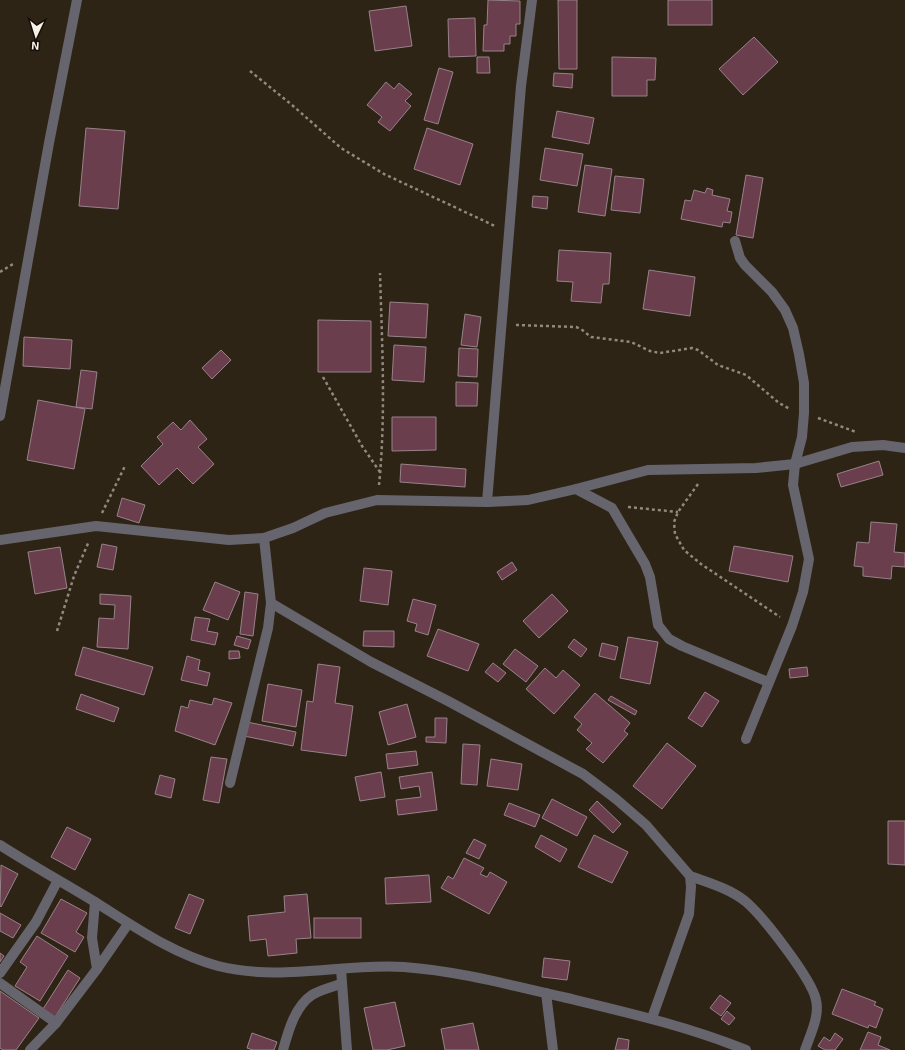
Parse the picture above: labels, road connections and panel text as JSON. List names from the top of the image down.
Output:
{
  "north": "bottom"
}
